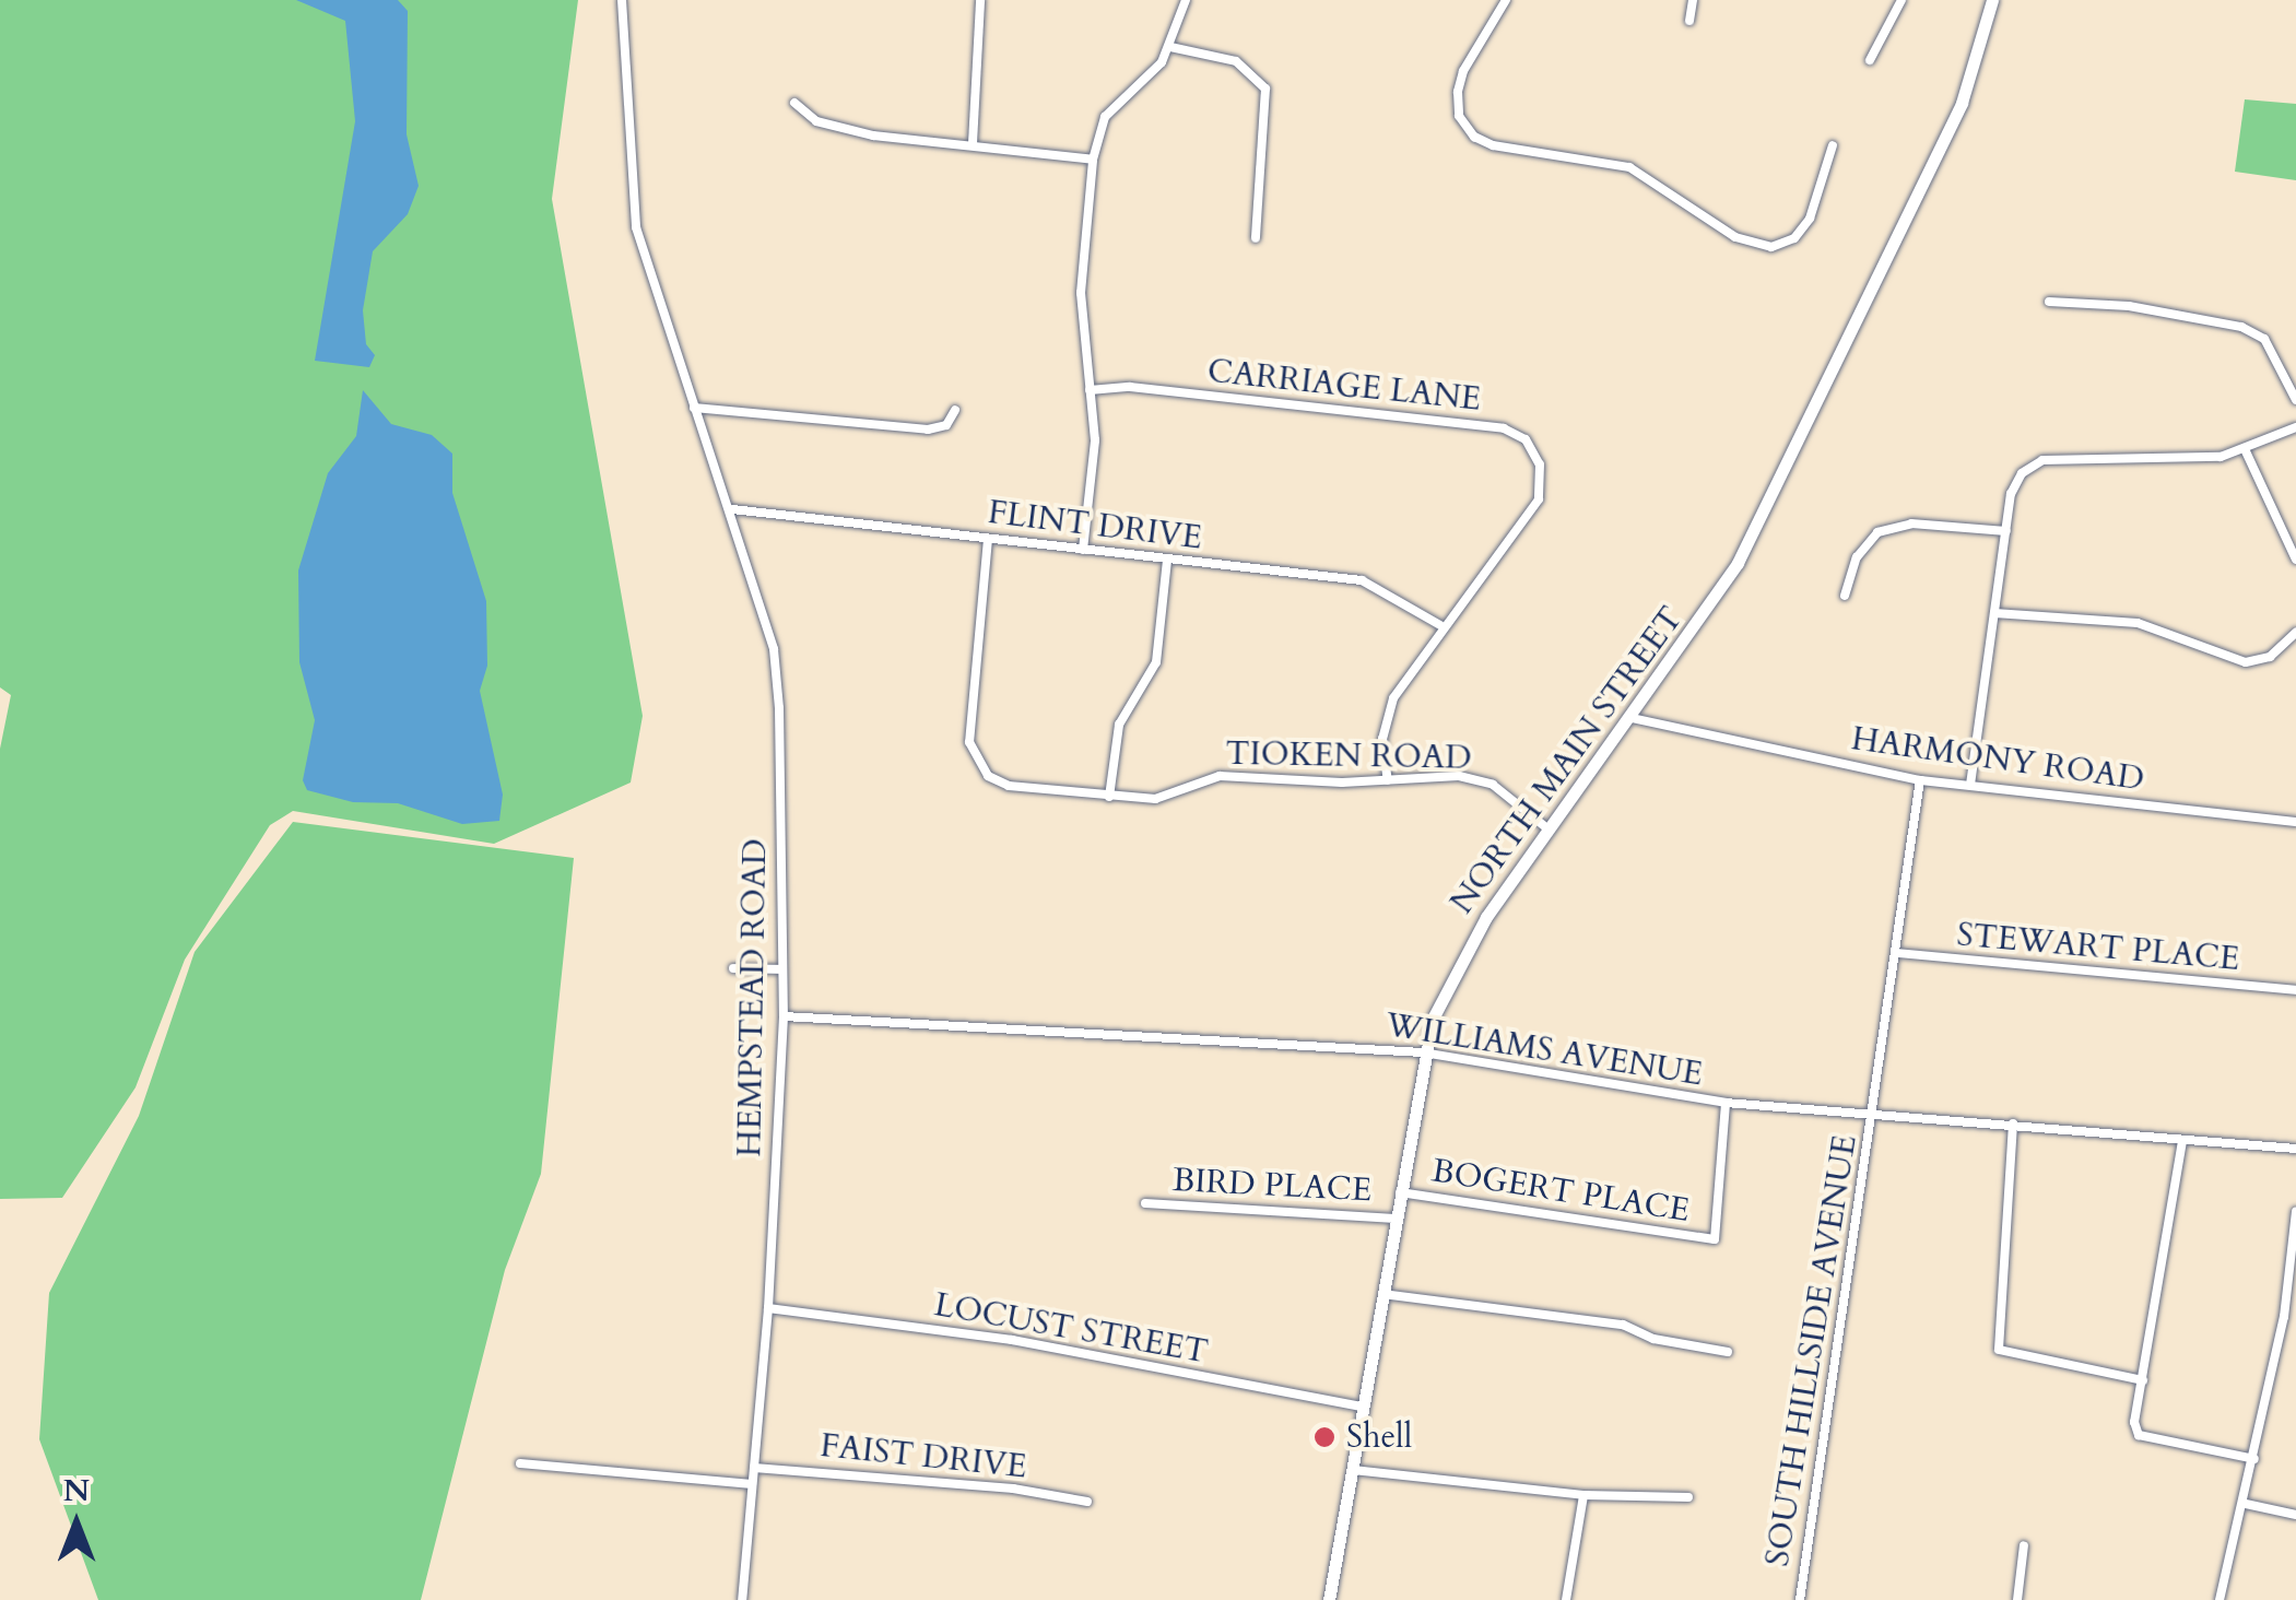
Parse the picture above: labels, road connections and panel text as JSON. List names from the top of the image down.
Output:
{
  "streets": {
    "main road": ["NORTH MAIN STREET"],
    "street": [
      "CARRIAGE LANE",
      "FLINT DRIVE",
      "TIOKEN ROAD",
      "HARMONY ROAD",
      "STEWART PLACE",
      "HEMPSTEAD ROAD",
      "WILLIAMS AVENUE",
      "BIRD PLACE",
      "BOGERT PLACE",
      "LOCUST STREET",
      "SOUTH HILLSIDE AVENUE",
      "FAIST DRIVE"
    ]
  },
  "crossings": [
    ["CARRIAGE LANE", "FLINT DRIVE"],
    ["CARRIAGE LANE", "TIOKEN ROAD"],
    ["FLINT DRIVE", "TIOKEN ROAD"],
    ["FLINT DRIVE", "HEMPSTEAD ROAD"],
    ["TIOKEN ROAD", "NORTH MAIN STREET"],
    ["HARMONY ROAD", "NORTH MAIN STREET"],
    ["HARMONY ROAD", "SOUTH HILLSIDE AVENUE"],
    ["NORTH MAIN STREET", "WILLIAMS AVENUE"],
    ["NORTH MAIN STREET", "BIRD PLACE"],
    ["NORTH MAIN STREET", "BOGERT PLACE"],
    ["NORTH MAIN STREET", "LOCUST STREET"],
    ["STEWART PLACE", "SOUTH HILLSIDE AVENUE"],
    ["HEMPSTEAD ROAD", "WILLIAMS AVENUE"],
    ["HEMPSTEAD ROAD", "LOCUST STREET"],
    ["HEMPSTEAD ROAD", "FAIST DRIVE"],
    ["WILLIAMS AVENUE", "BOGERT PLACE"],
    ["WILLIAMS AVENUE", "SOUTH HILLSIDE AVENUE"]
  ],
  "places": ["Shell"],
  "north": "top"
}
